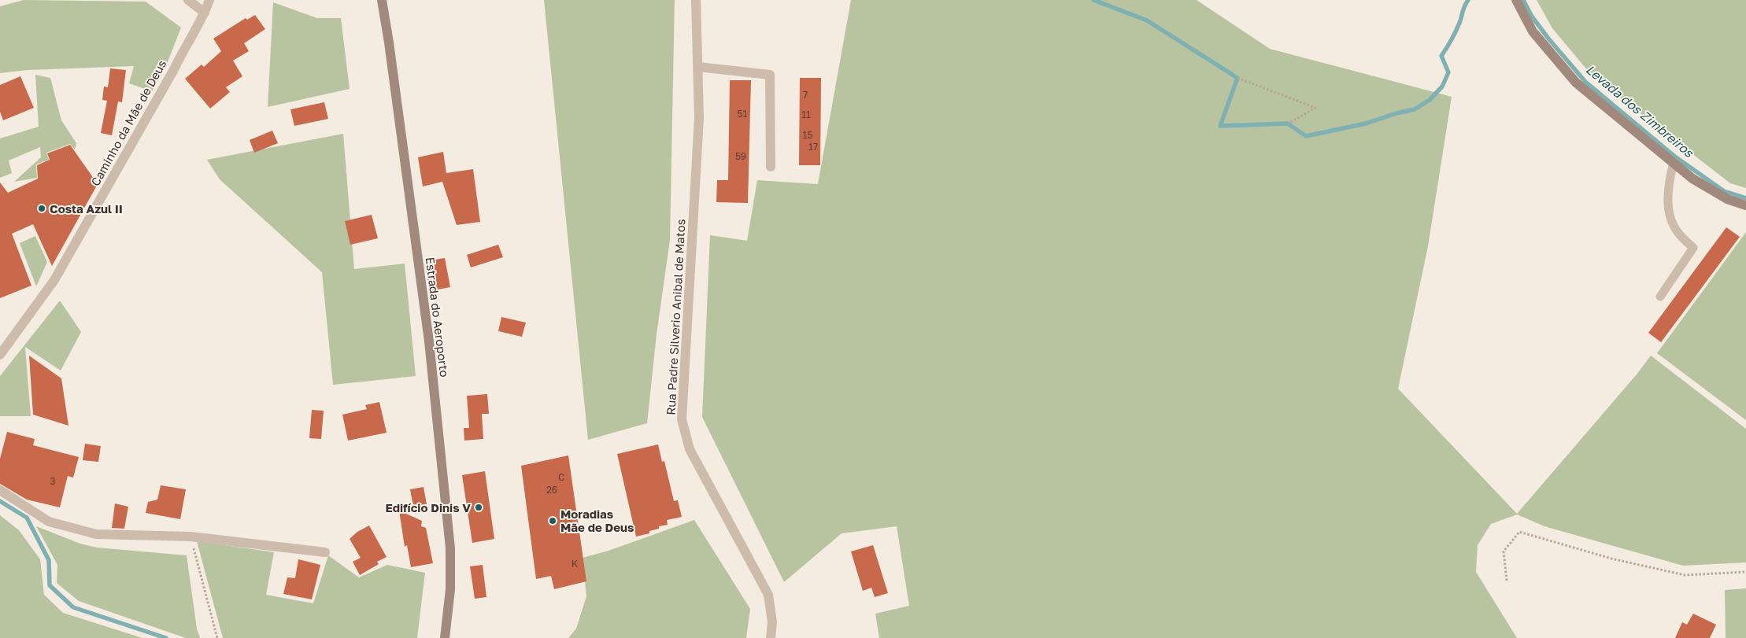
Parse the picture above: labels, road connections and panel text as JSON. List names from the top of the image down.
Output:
{
  "streets": {
    "main road": ["Estrada do Aeroporto"],
    "street": ["Caminho da Mãe de Deus", "Rua Padre Silverio Anibal de Matos"]
  },
  "water": ["Levada dos Zimbreiros"],
  "places": ["Costa Azul II", "Edifício Dinis V", "Moradias Mãe de Deus"],
  "house_numbers": [
    "7",
    "51",
    "11",
    "15",
    "17",
    "59",
    "C",
    "3",
    "26",
    "K"
  ]
}
